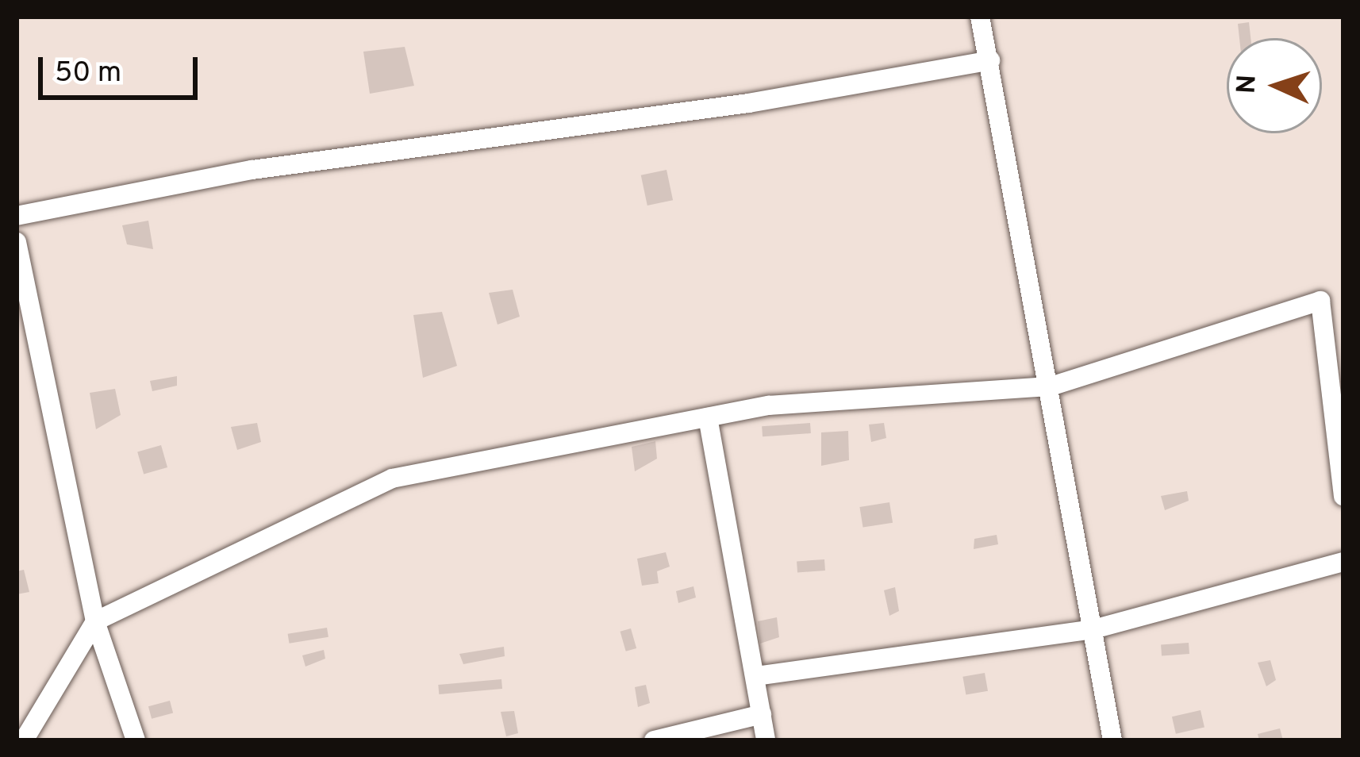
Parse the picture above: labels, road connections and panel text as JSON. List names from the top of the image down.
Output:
{
  "scale_bar": "50 m",
  "north": "left"
}
